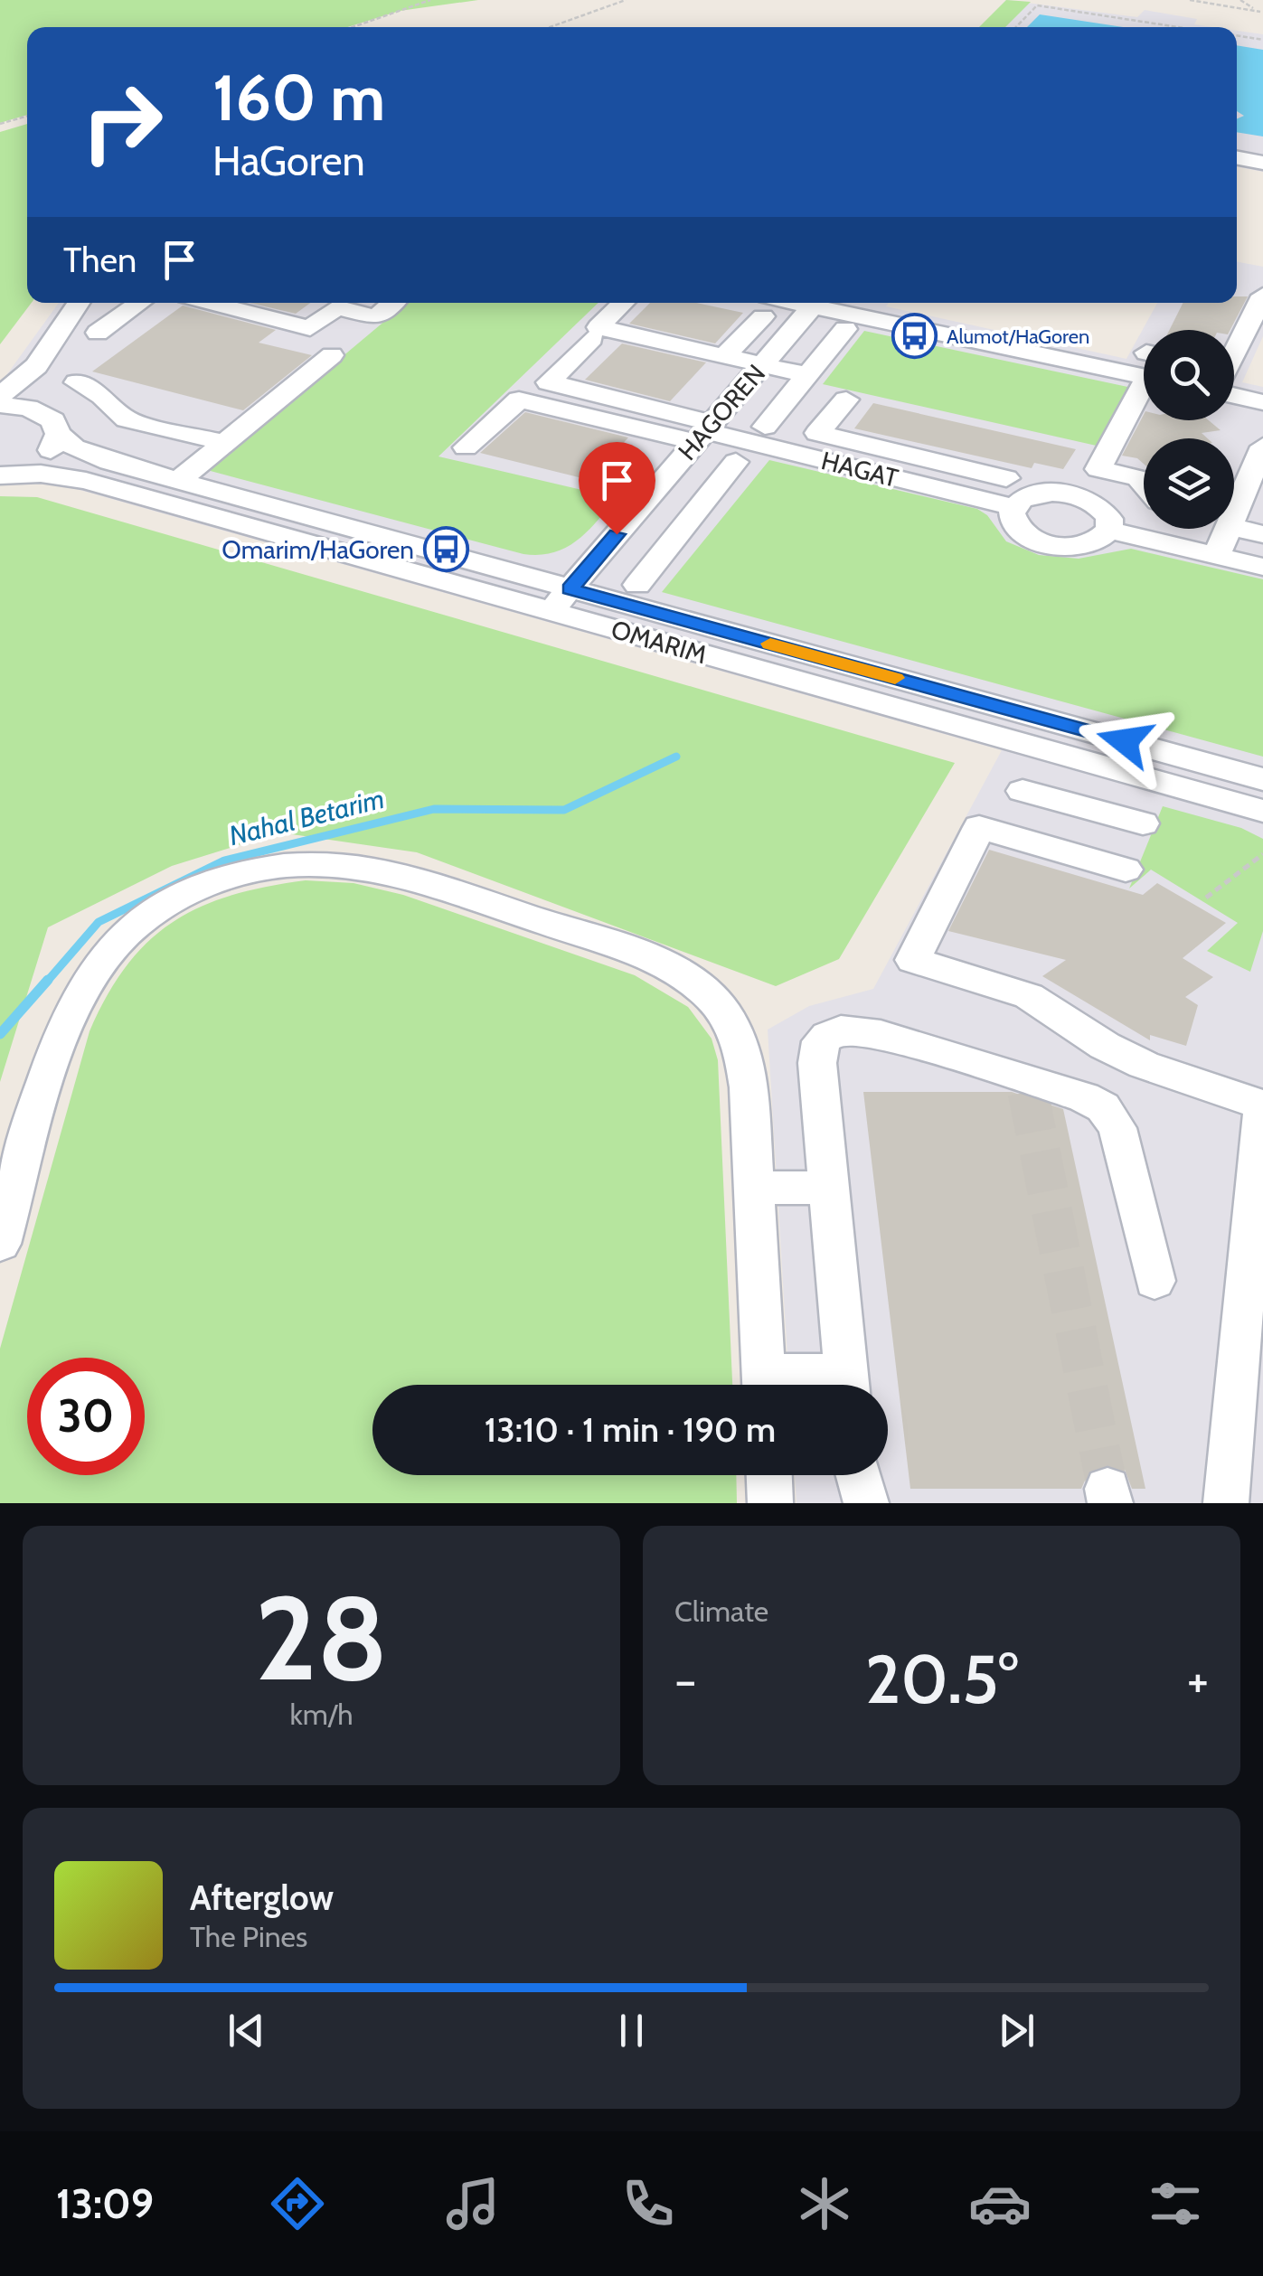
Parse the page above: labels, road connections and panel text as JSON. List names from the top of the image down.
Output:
{
  "streets": {
    "street": ["HAGOREN", "HAGAT", "OMARIM"]
  },
  "crossings": [
    ["HAGOREN", "HAGAT"],
    ["HAGOREN", "OMARIM"]
  ],
  "water": ["Nahal Betarim"],
  "places": {
    "bus stop": ["Alumot/HaGoren", "Omarim/HaGoren"]
  },
  "page": {
    "turn": ["160 m", "HaGoren"],
    "then": "Then",
    "limit": "30",
    "trip": "13:10 · 1 min · 190 m",
    "tile": [
      ["28", "km/h"],
      "Climate"
    ],
    "heat": ["−", "20.5°", "+"],
    "song": ["Afterglow", "The Pines"],
    "tabs": "13:09"
  }
}
